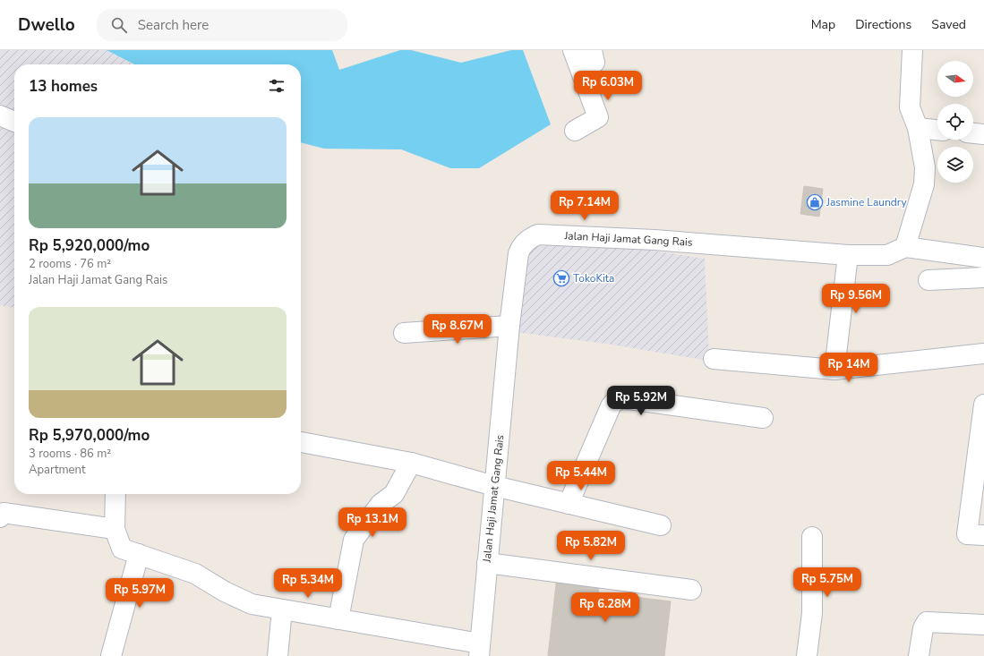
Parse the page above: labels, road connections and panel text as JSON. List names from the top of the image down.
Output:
{
  "streets": {
    "street": ["Jalan Haji Jamat Gang Rais"]
  },
  "places": {
    "shop": ["Jasmine Laundry"],
    "supermarket": ["TokoKita"]
  },
  "north": "right",
  "page": {
    "header": "Dwello",
    "search": "Search here",
    "nav": ["Map", "Directions", "Saved"],
    "heading": "13 homes",
    "price": [
      "Rp 6.03M",
      "Rp 7.14M",
      "Rp 9.56M",
      "Rp 8.67M",
      "Rp 14M",
      "Rp 5.92M",
      "Rp 5.44M",
      "Rp 13.1M",
      "Rp 5.82M",
      "Rp 5.75M",
      "Rp 5.34M",
      "Rp 5.97M",
      "Rp 6.28M"
    ],
    "list": [
      {
        "name": "Rp 5,920,000/mo",
        "note": "2 rooms · 76 m² · Jalan Haji Jamat Gang Rais"
      },
      {
        "name": "Rp 5,970,000/mo",
        "note": "3 rooms · 86 m² · Apartment"
      }
    ]
  }
}
